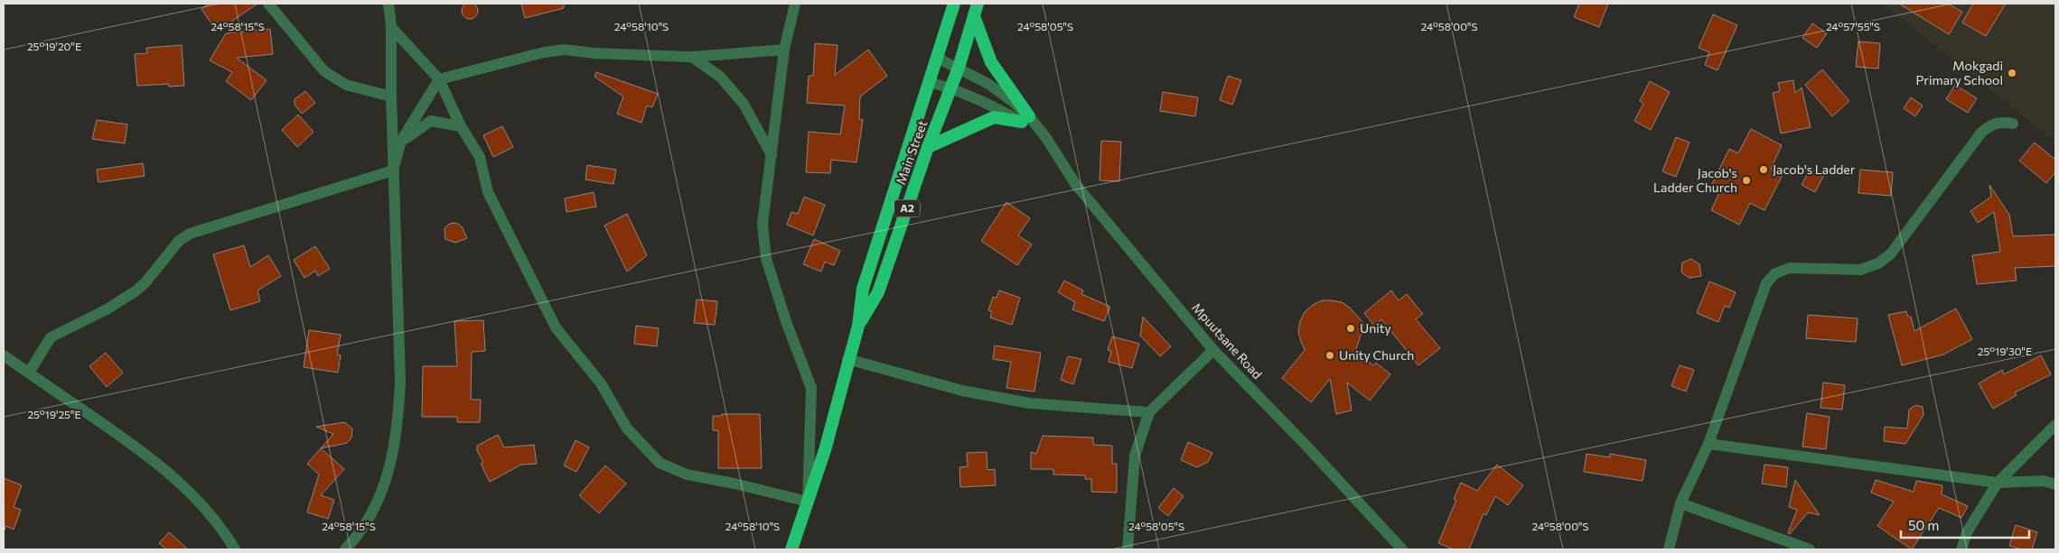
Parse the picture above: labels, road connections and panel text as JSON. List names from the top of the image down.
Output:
{
  "streets": {
    "highway": ["Main Street", "A2"],
    "street": ["Mpuutsane Road"]
  },
  "crossings": [
    ["Main Street", "A2"],
    ["Main Street", "Mpuutsane Road"],
    ["A2", "Mpuutsane Road"]
  ],
  "places": [
    "Mokgadi Primary School",
    "Jacob's Ladder",
    "Jacob's Ladder Church",
    "Unity",
    "Unity Church"
  ],
  "scale_bar": "50 m",
  "coordinates": [
    "24°58'15\"S",
    "24°58'10\"S",
    "24°58'05\"S",
    "24°58'00\"S",
    "24°57'55\"S",
    "25°19'20\"E",
    "25°19'30\"E",
    "25°19'25\"E"
  ]
}
